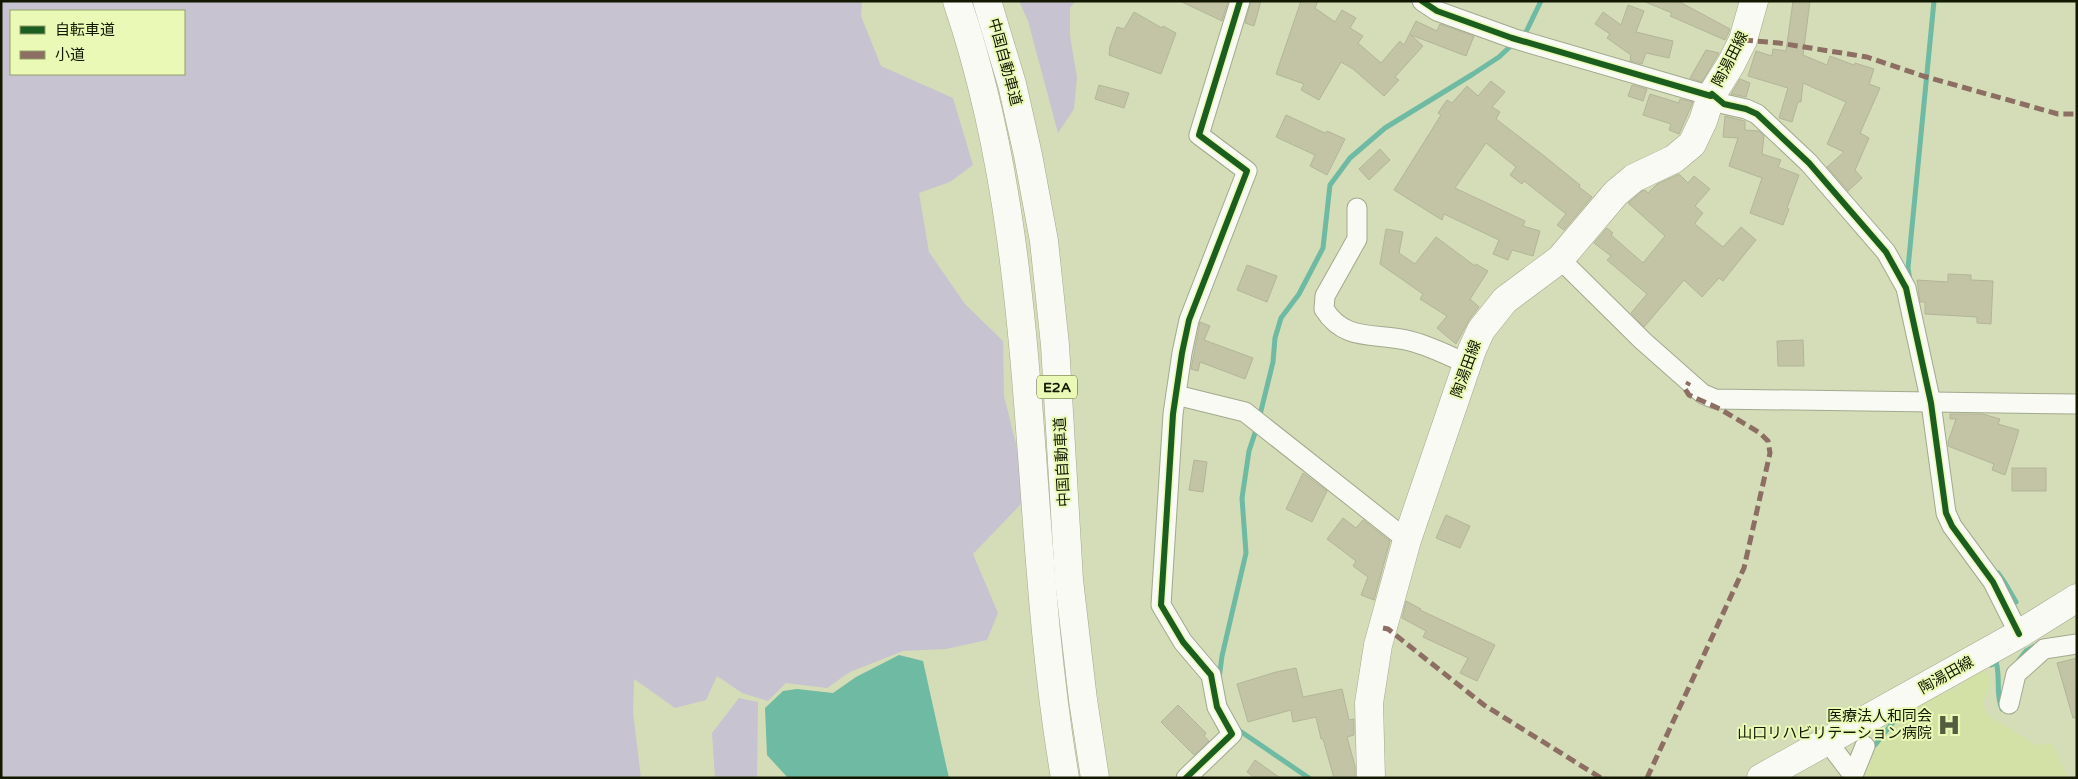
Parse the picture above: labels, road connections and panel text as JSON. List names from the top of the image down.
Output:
{
  "streets": {
    "main road": ["陶湯田線", "中国自動車道", "E2A"]
  },
  "places": {
    "hospital": ["医療法人和同会 山口リハビリテーション病院"]
  },
  "legend": ["自転車道", "小道"]
}
